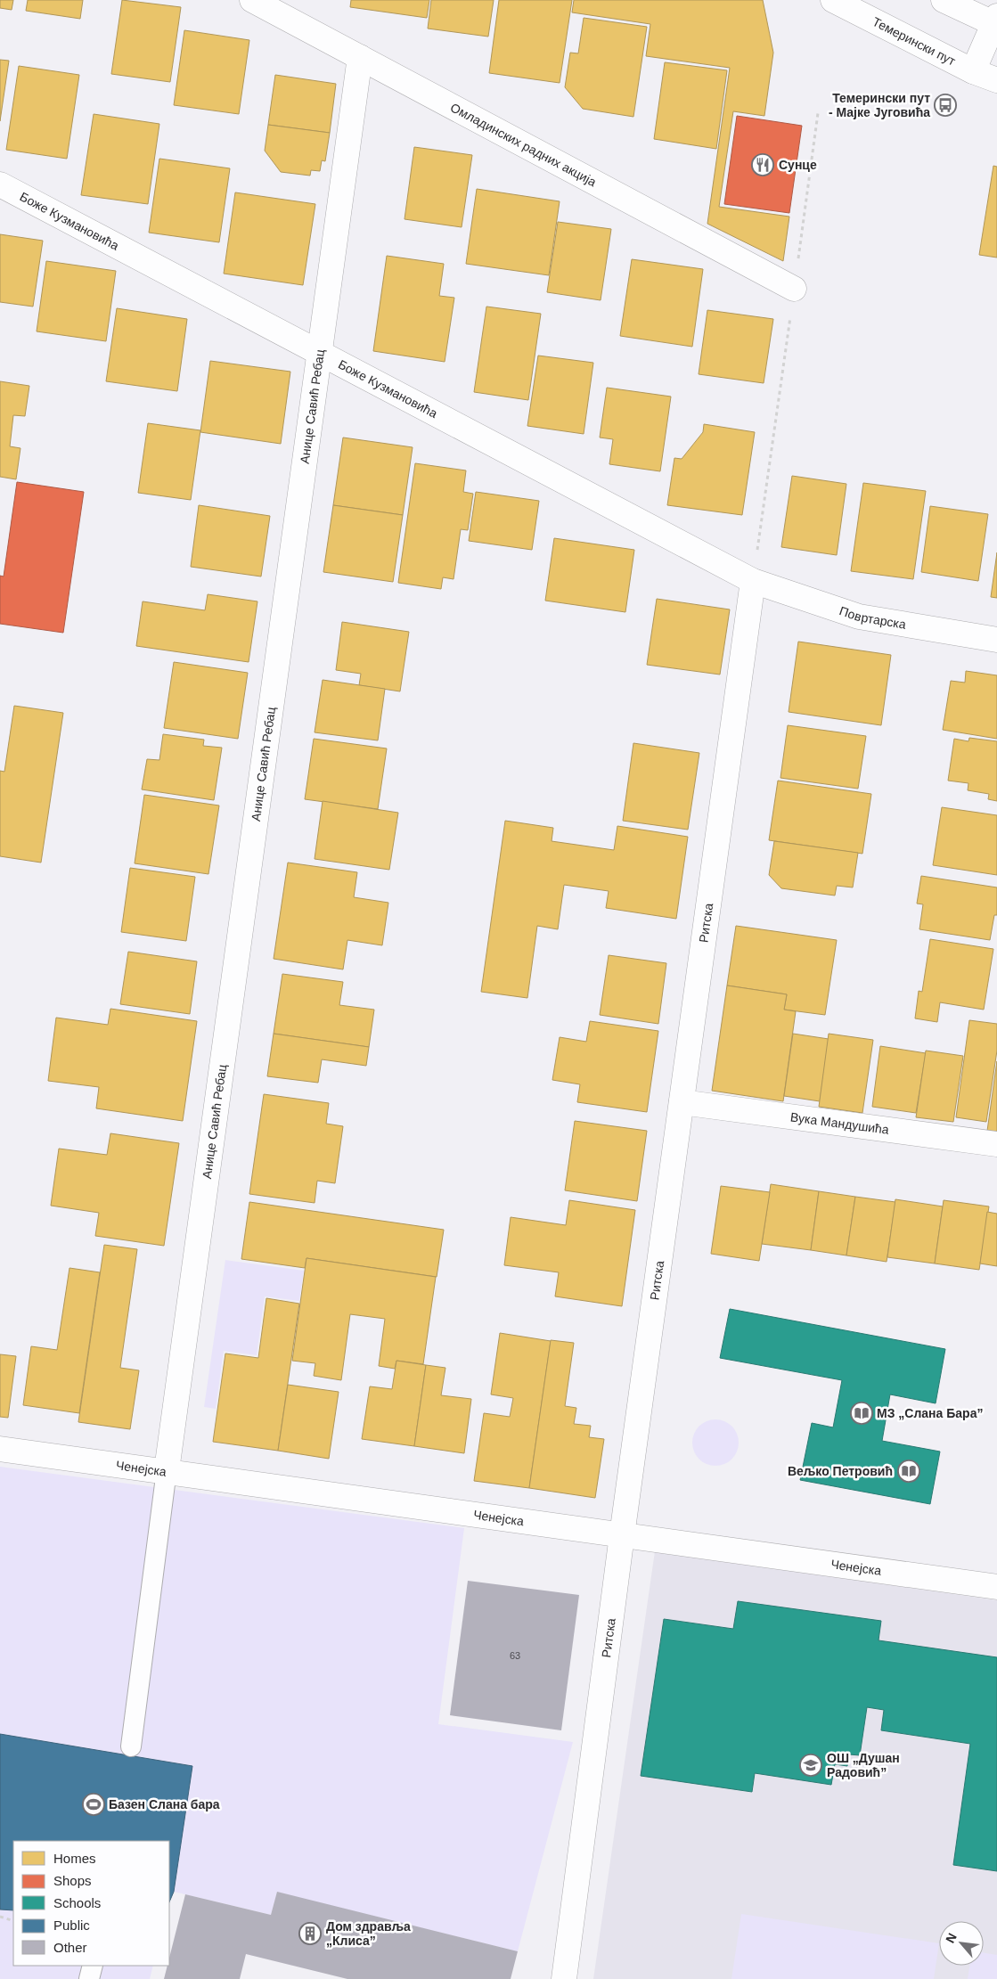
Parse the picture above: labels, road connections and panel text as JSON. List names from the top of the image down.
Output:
{
  "streets": {
    "street": [
      "Темерински пут",
      "Омладинских радних акција",
      "Боже Кузмановића",
      "Анице Савић Ребац",
      "Повртарска",
      "Ритска",
      "Вука Мандушића",
      "Ченејска"
    ]
  },
  "crossings": [
    ["Омладинских радних акција", "Анице Савић Ребац"],
    ["Боже Кузмановића", "Анице Савић Ребац"],
    ["Боже Кузмановића", "Повртарска"],
    ["Боже Кузмановића", "Ритска"],
    ["Анице Савић Ребац", "Ченејска"],
    ["Повртарска", "Ритска"],
    ["Ритска", "Вука Мандушића"],
    ["Ритска", "Ченејска"]
  ],
  "places": {
    "bus stop": ["Темерински пут - Мајке Југовића"],
    "restaurant": ["Сунце"],
    "library": ["МЗ „Слана Бара”", "Вељко Петровић"],
    "school or university": ["ОШ „Душан Радовић”"],
    "sports": ["Базен Слана бара"],
    "building": ["Дом здравља „Клиса”"]
  },
  "house_numbers": ["63"],
  "legend": [
    "Homes",
    "Shops",
    "Schools",
    "Public",
    "Other"
  ],
  "north": "top left"
}
